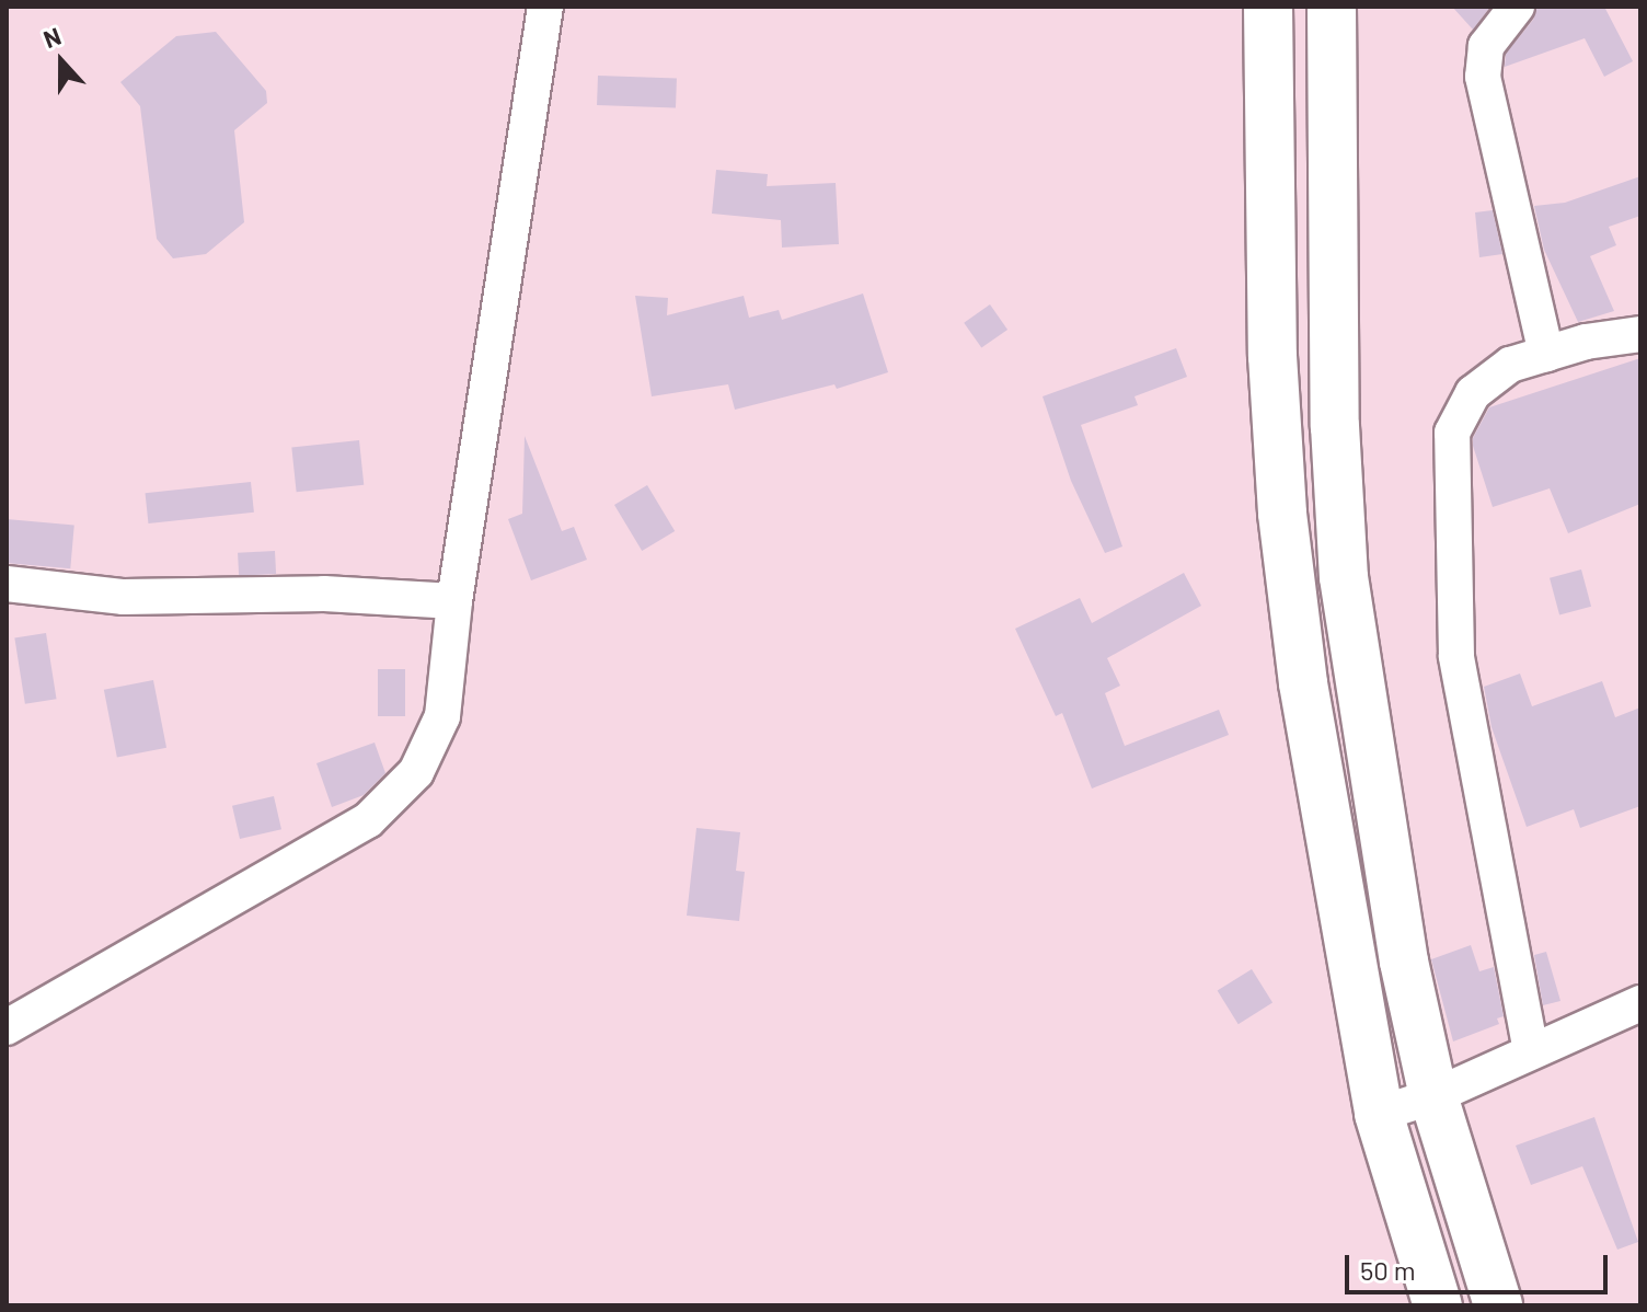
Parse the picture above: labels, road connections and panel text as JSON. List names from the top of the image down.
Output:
{
  "scale_bar": "50 m",
  "north": "top"
}
